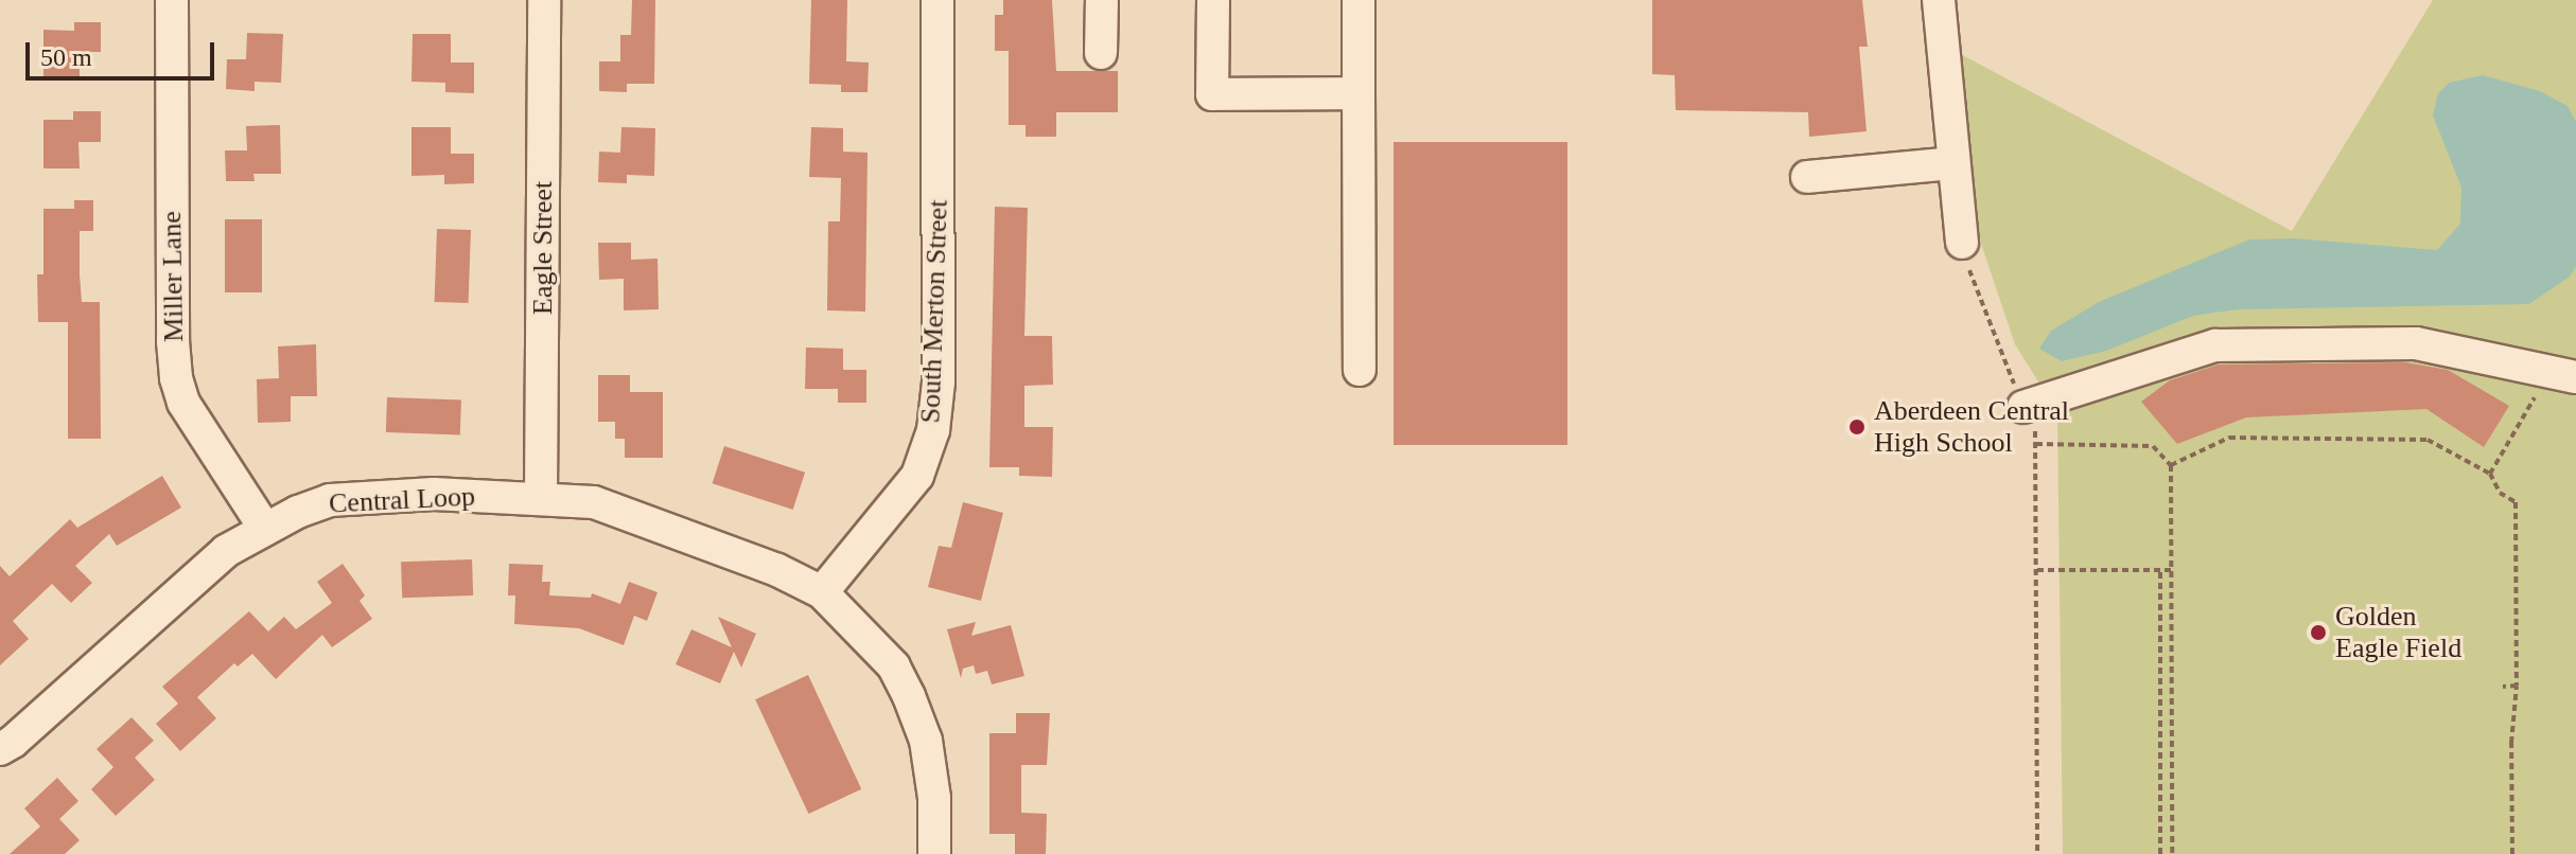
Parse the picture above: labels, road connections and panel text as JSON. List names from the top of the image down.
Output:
{
  "streets": {
    "street": [
      "Eagle Street",
      "Miller Lane",
      "South Merton Street",
      "Central Loop"
    ]
  },
  "crossings": [
    ["Eagle Street", "Central Loop"],
    ["Miller Lane", "Central Loop"],
    ["South Merton Street", "Central Loop"]
  ],
  "places": ["Aberdeen Central High School", "Golden Eagle Field"],
  "scale_bar": "50 m"
}
